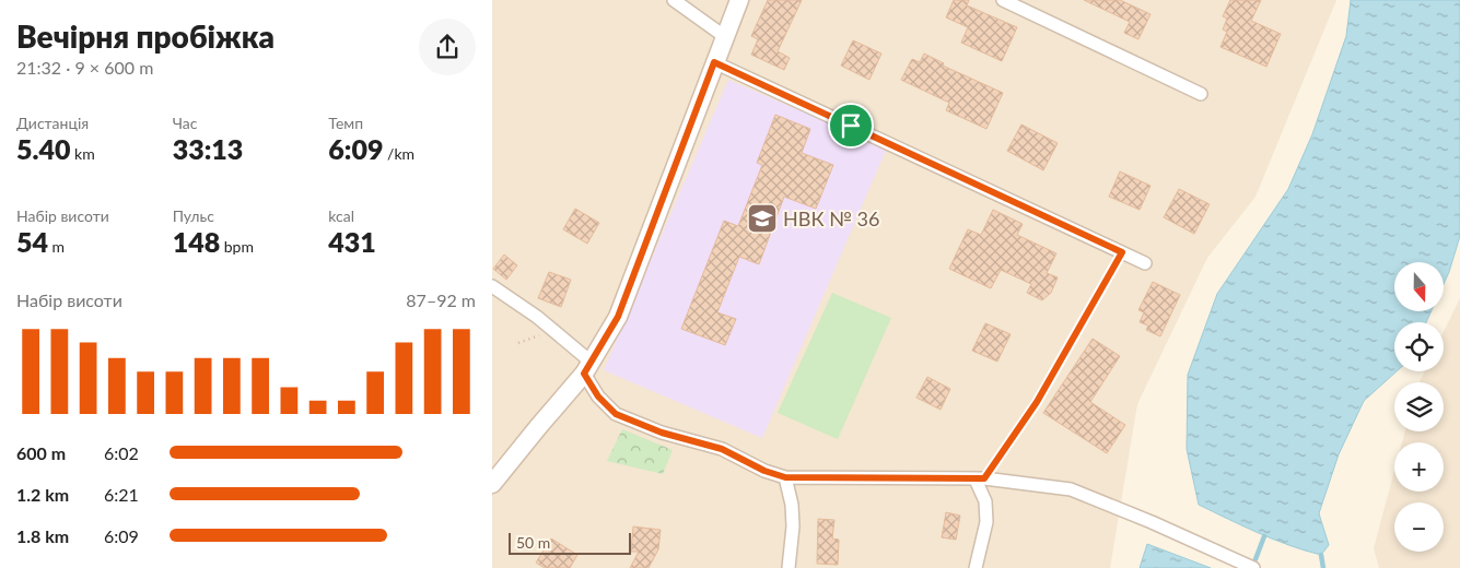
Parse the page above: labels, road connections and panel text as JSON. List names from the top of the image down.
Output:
{
  "places": {
    "school or university": ["НВК № 36"]
  },
  "scale_bar": "50 m",
  "north": "bottom",
  "page": {
    "heading": ["Вечірня пробіжка", "21:32 · 9 × 600 m"],
    "stats": [
      ["Дистанція", "5.40 km"],
      ["Час", "33:13"],
      ["Темп", "6:09 /km"],
      ["Набір висоти", "54 m"],
      ["Пульс", "148 bpm"],
      ["kcal", "431"]
    ],
    "map_buttons": ["+", "−"],
    "chart": ["Набір висоти", "87–92 m"],
    "list": [
      {
        "name": "600 m",
        "note": "6:02"
      },
      {
        "name": "1.2 km",
        "note": "6:21"
      },
      {
        "name": "1.8 km",
        "note": "6:09"
      }
    ],
    "scale": "50 m"
  }
}
